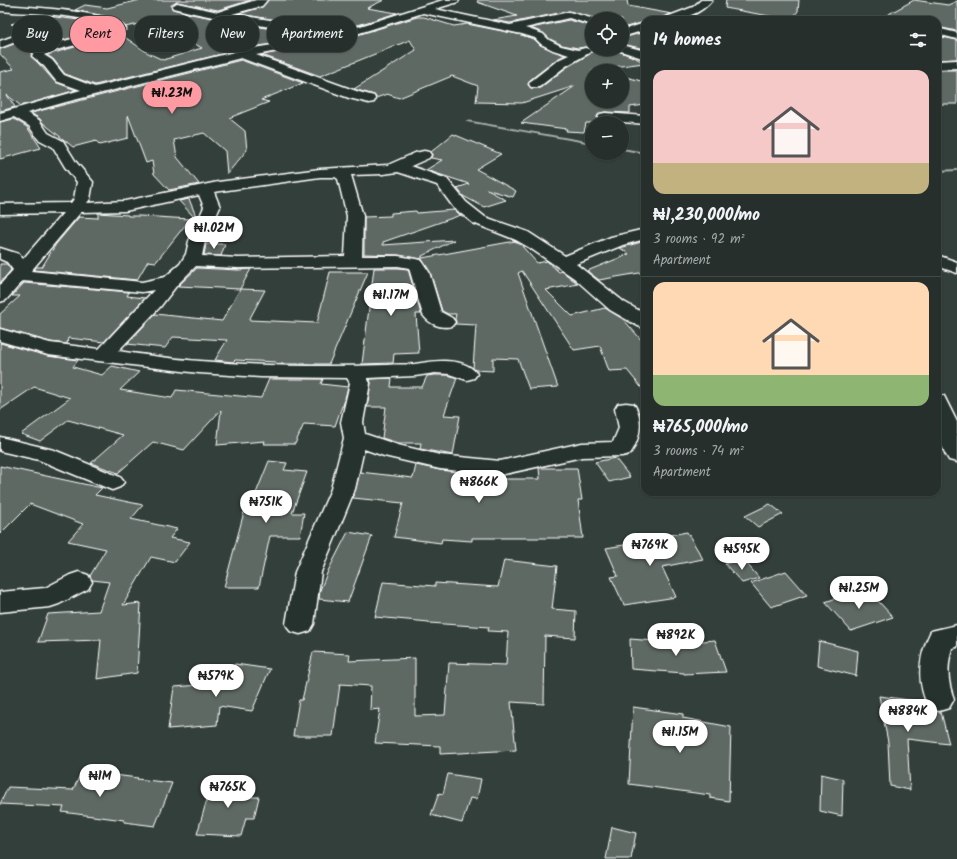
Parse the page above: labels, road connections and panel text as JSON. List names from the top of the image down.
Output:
{
  "page": {
    "map_buttons": ["+", "−"],
    "chip": [
      "Buy",
      "Rent",
      "Filters",
      "New",
      "Apartment"
    ],
    "heading": "14 homes",
    "list": [
      {
        "name": "₦1,230,000/mo",
        "note": "3 rooms · 92 m² · Apartment"
      },
      {
        "name": "₦765,000/mo",
        "note": "3 rooms · 74 m² · Apartment"
      }
    ],
    "price": [
      "₦1.23M",
      "₦1.02M",
      "₦1.17M",
      "₦866K",
      "₦751K",
      "₦769K",
      "₦595K",
      "₦1.25M",
      "₦892K",
      "₦579K",
      "₦884K",
      "₦1.15M",
      "₦1M",
      "₦765K"
    ]
  }
}
